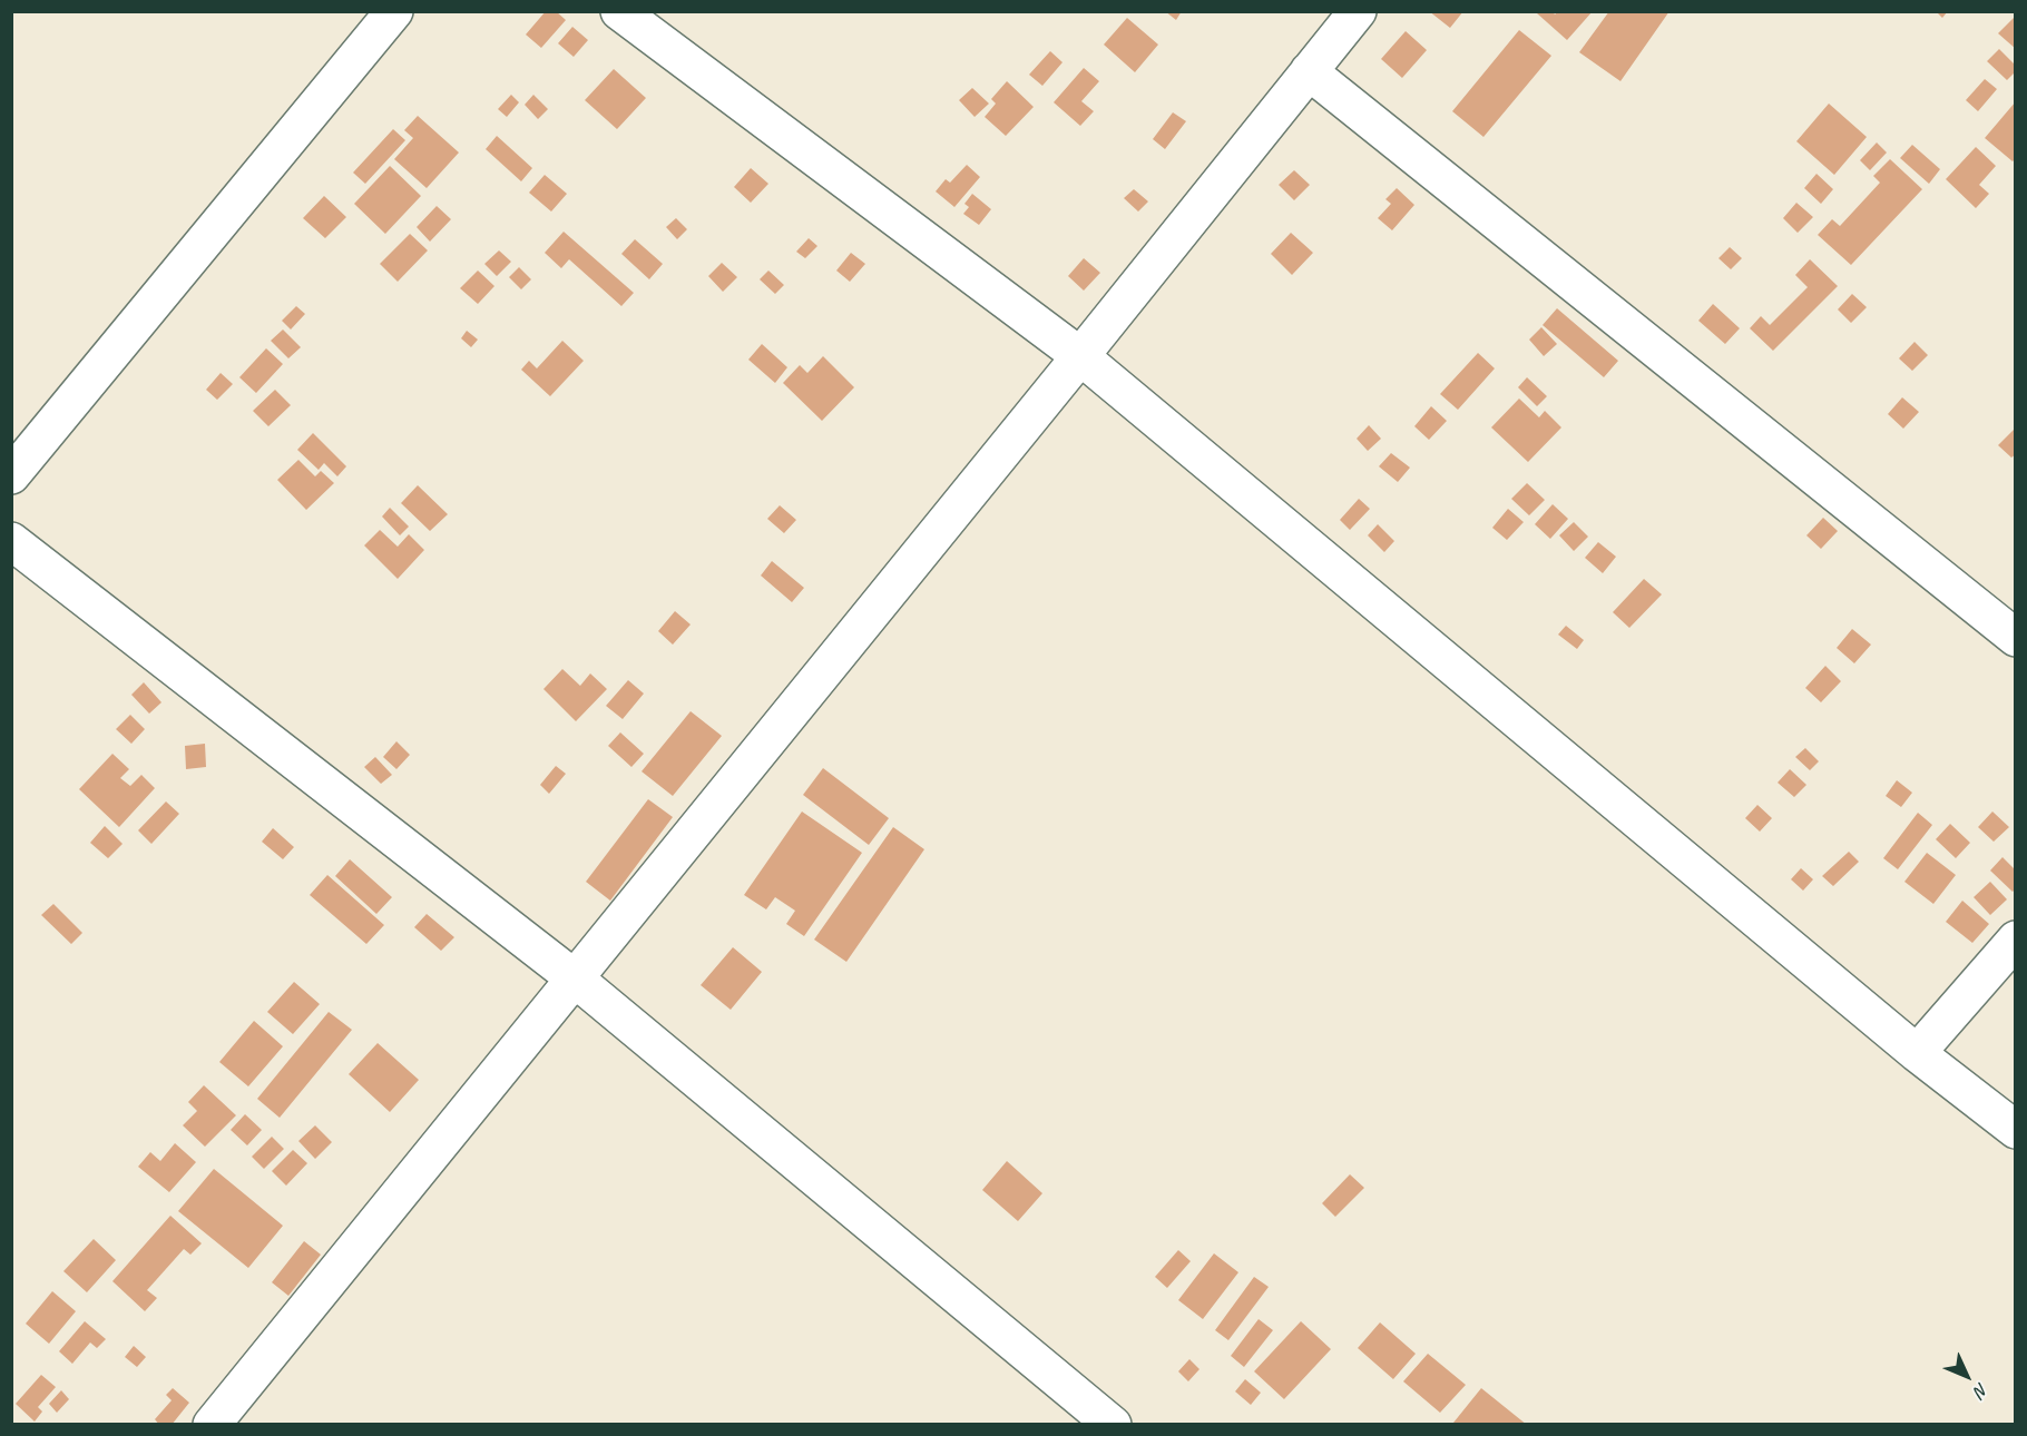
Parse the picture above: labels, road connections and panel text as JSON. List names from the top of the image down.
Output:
{
  "north": "bottom right"
}
